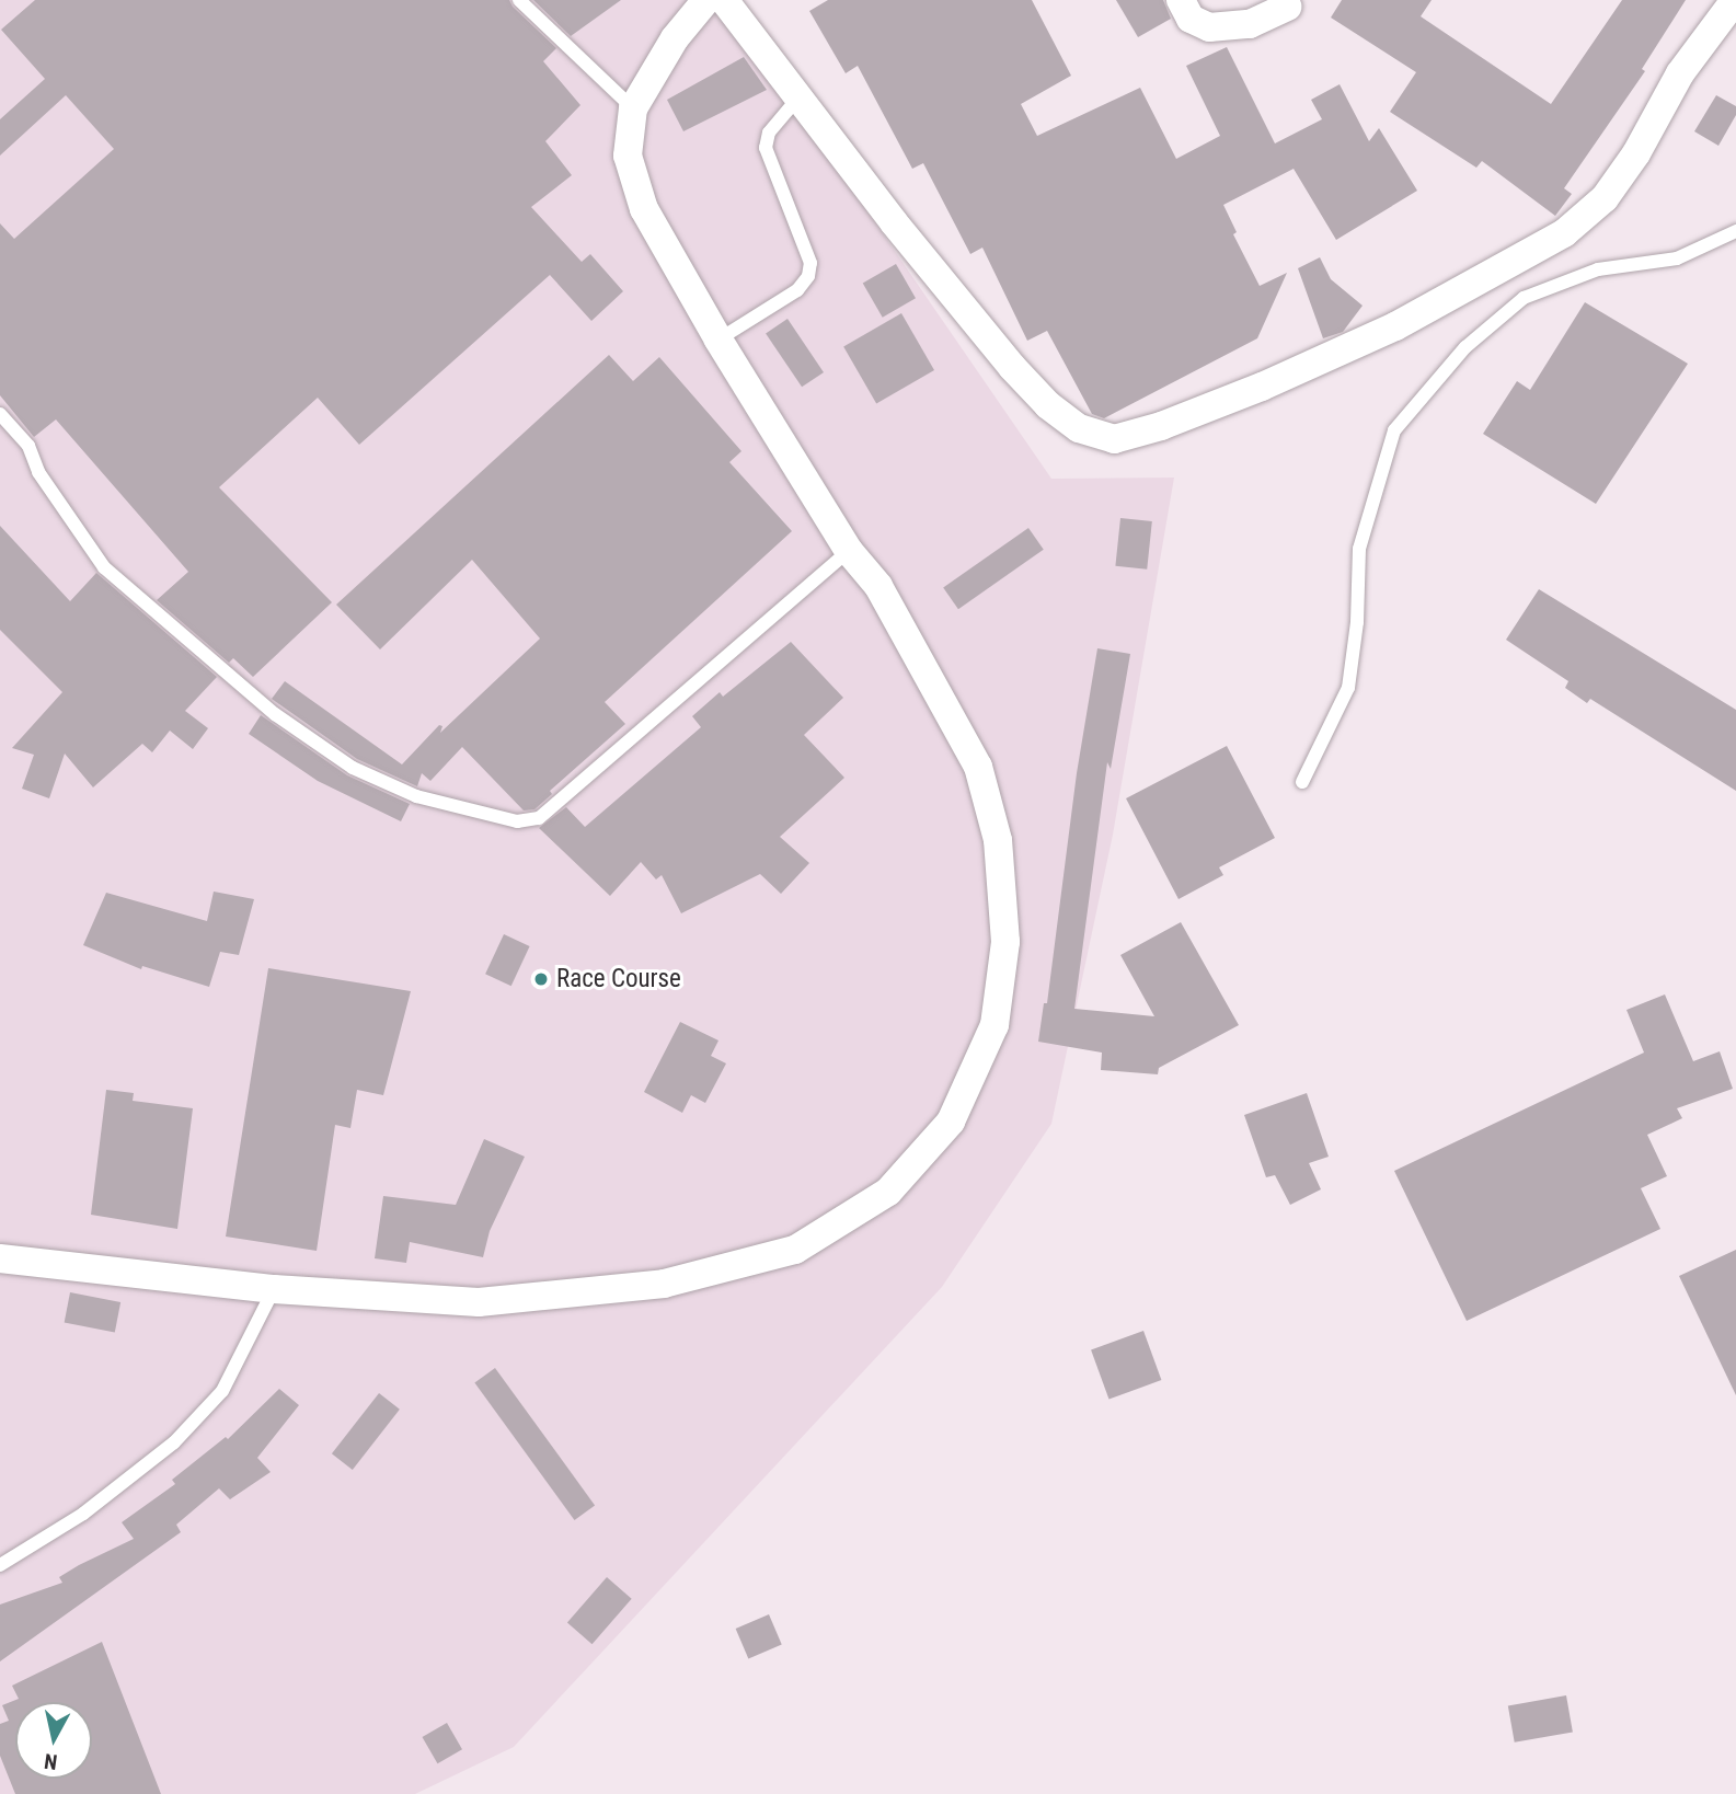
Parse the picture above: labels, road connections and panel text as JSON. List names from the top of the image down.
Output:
{
  "places": ["Race Course"],
  "north": "bottom"
}
